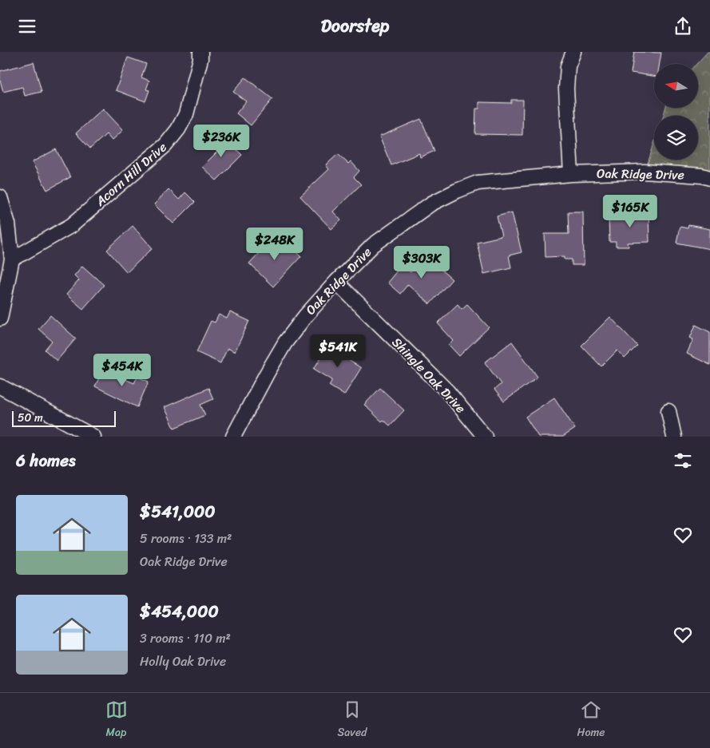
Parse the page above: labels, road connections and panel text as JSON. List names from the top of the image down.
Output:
{
  "streets": {
    "street": ["Acorn Hill Drive", "Oak Ridge Drive", "Shingle Oak Drive"]
  },
  "crossings": [
    ["Oak Ridge Drive", "Shingle Oak Drive"]
  ],
  "scale_bar": "50 m",
  "north": "left",
  "page": {
    "header": "Doorstep",
    "price": [
      "$236K",
      "$165K",
      "$248K",
      "$303K",
      "$541K",
      "$454K"
    ],
    "scale": "50 m",
    "heading": "6 homes",
    "list": [
      {
        "name": "$541,000",
        "note": "5 rooms · 133 m² · Oak Ridge Drive"
      },
      {
        "name": "$454,000",
        "note": "3 rooms · 110 m² · Holly Oak Drive"
      }
    ],
    "tabs": ["Map", "Saved", "Home"]
  }
}
